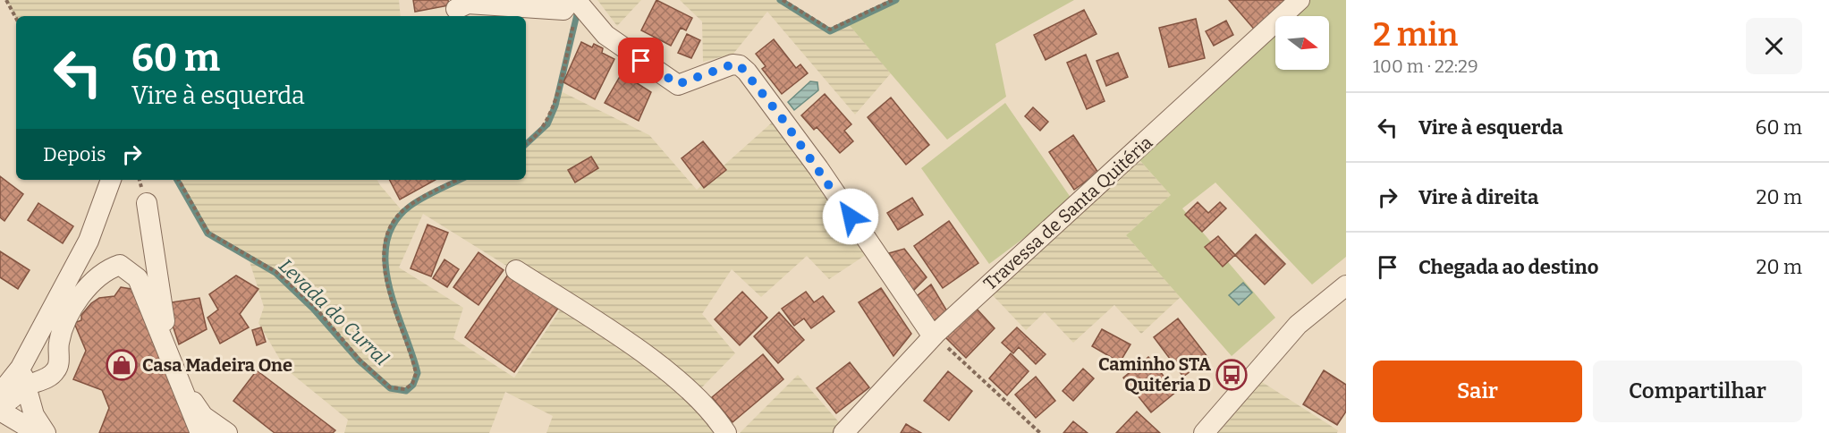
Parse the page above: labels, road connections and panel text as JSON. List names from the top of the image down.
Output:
{
  "streets": {
    "street": ["Travessa de Santa Quitéria"]
  },
  "water": ["Levada do Curral"],
  "places": {
    "shop": ["Casa Madeira One"],
    "bus stop": ["Caminho STA Quitéria D"]
  },
  "north": "right",
  "page": {
    "heading": ["2 min", "100 m · 22:29"],
    "turn": ["60 m", "Vire à esquerda"],
    "list": [
      {
        "name": "Vire à esquerda",
        "value": "60 m"
      },
      {
        "name": "Vire à direita",
        "value": "20 m"
      },
      {
        "name": "Chegada ao destino",
        "value": "20 m"
      }
    ],
    "then": "Depois",
    "buttons": ["Sair", "Compartilhar"]
  }
}
